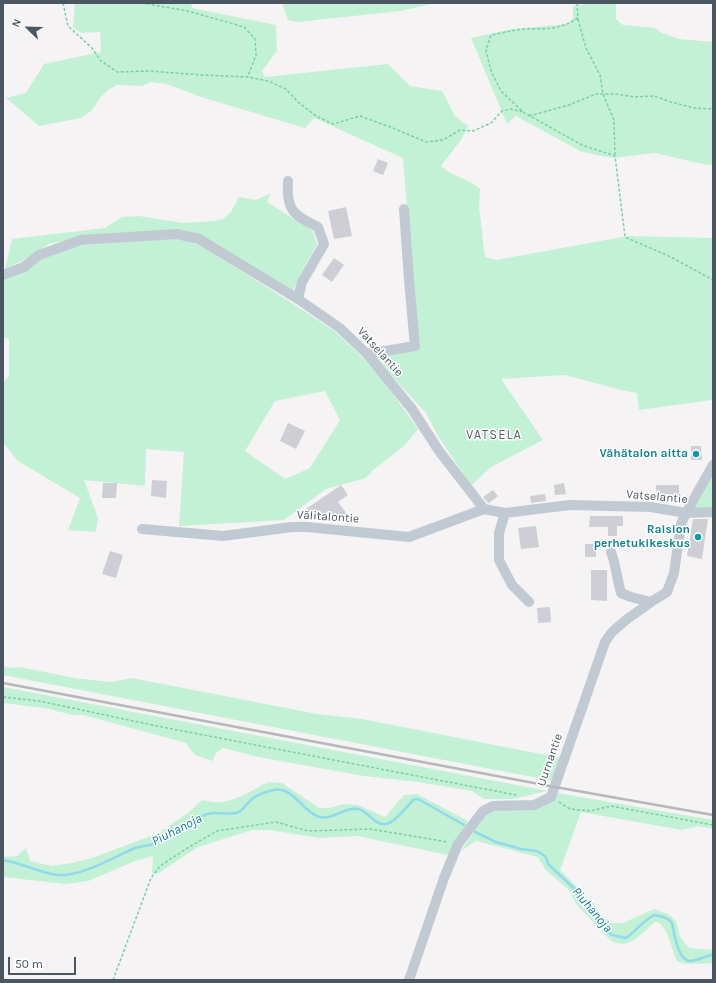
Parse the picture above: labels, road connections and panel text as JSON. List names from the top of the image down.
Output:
{
  "streets": {
    "street": ["Vatselantie", "Välitalontie", "Uurnantie"]
  },
  "crossings": [
    ["Vatselantie", "Välitalontie"],
    ["Vatselantie", "Uurnantie"]
  ],
  "districts": ["VATSELA"],
  "water": ["Piuhanoja"],
  "places": ["Vähätalon aitta", "Raision perhetukikeskus"],
  "scale_bar": "50 m",
  "north": "top left"
}
